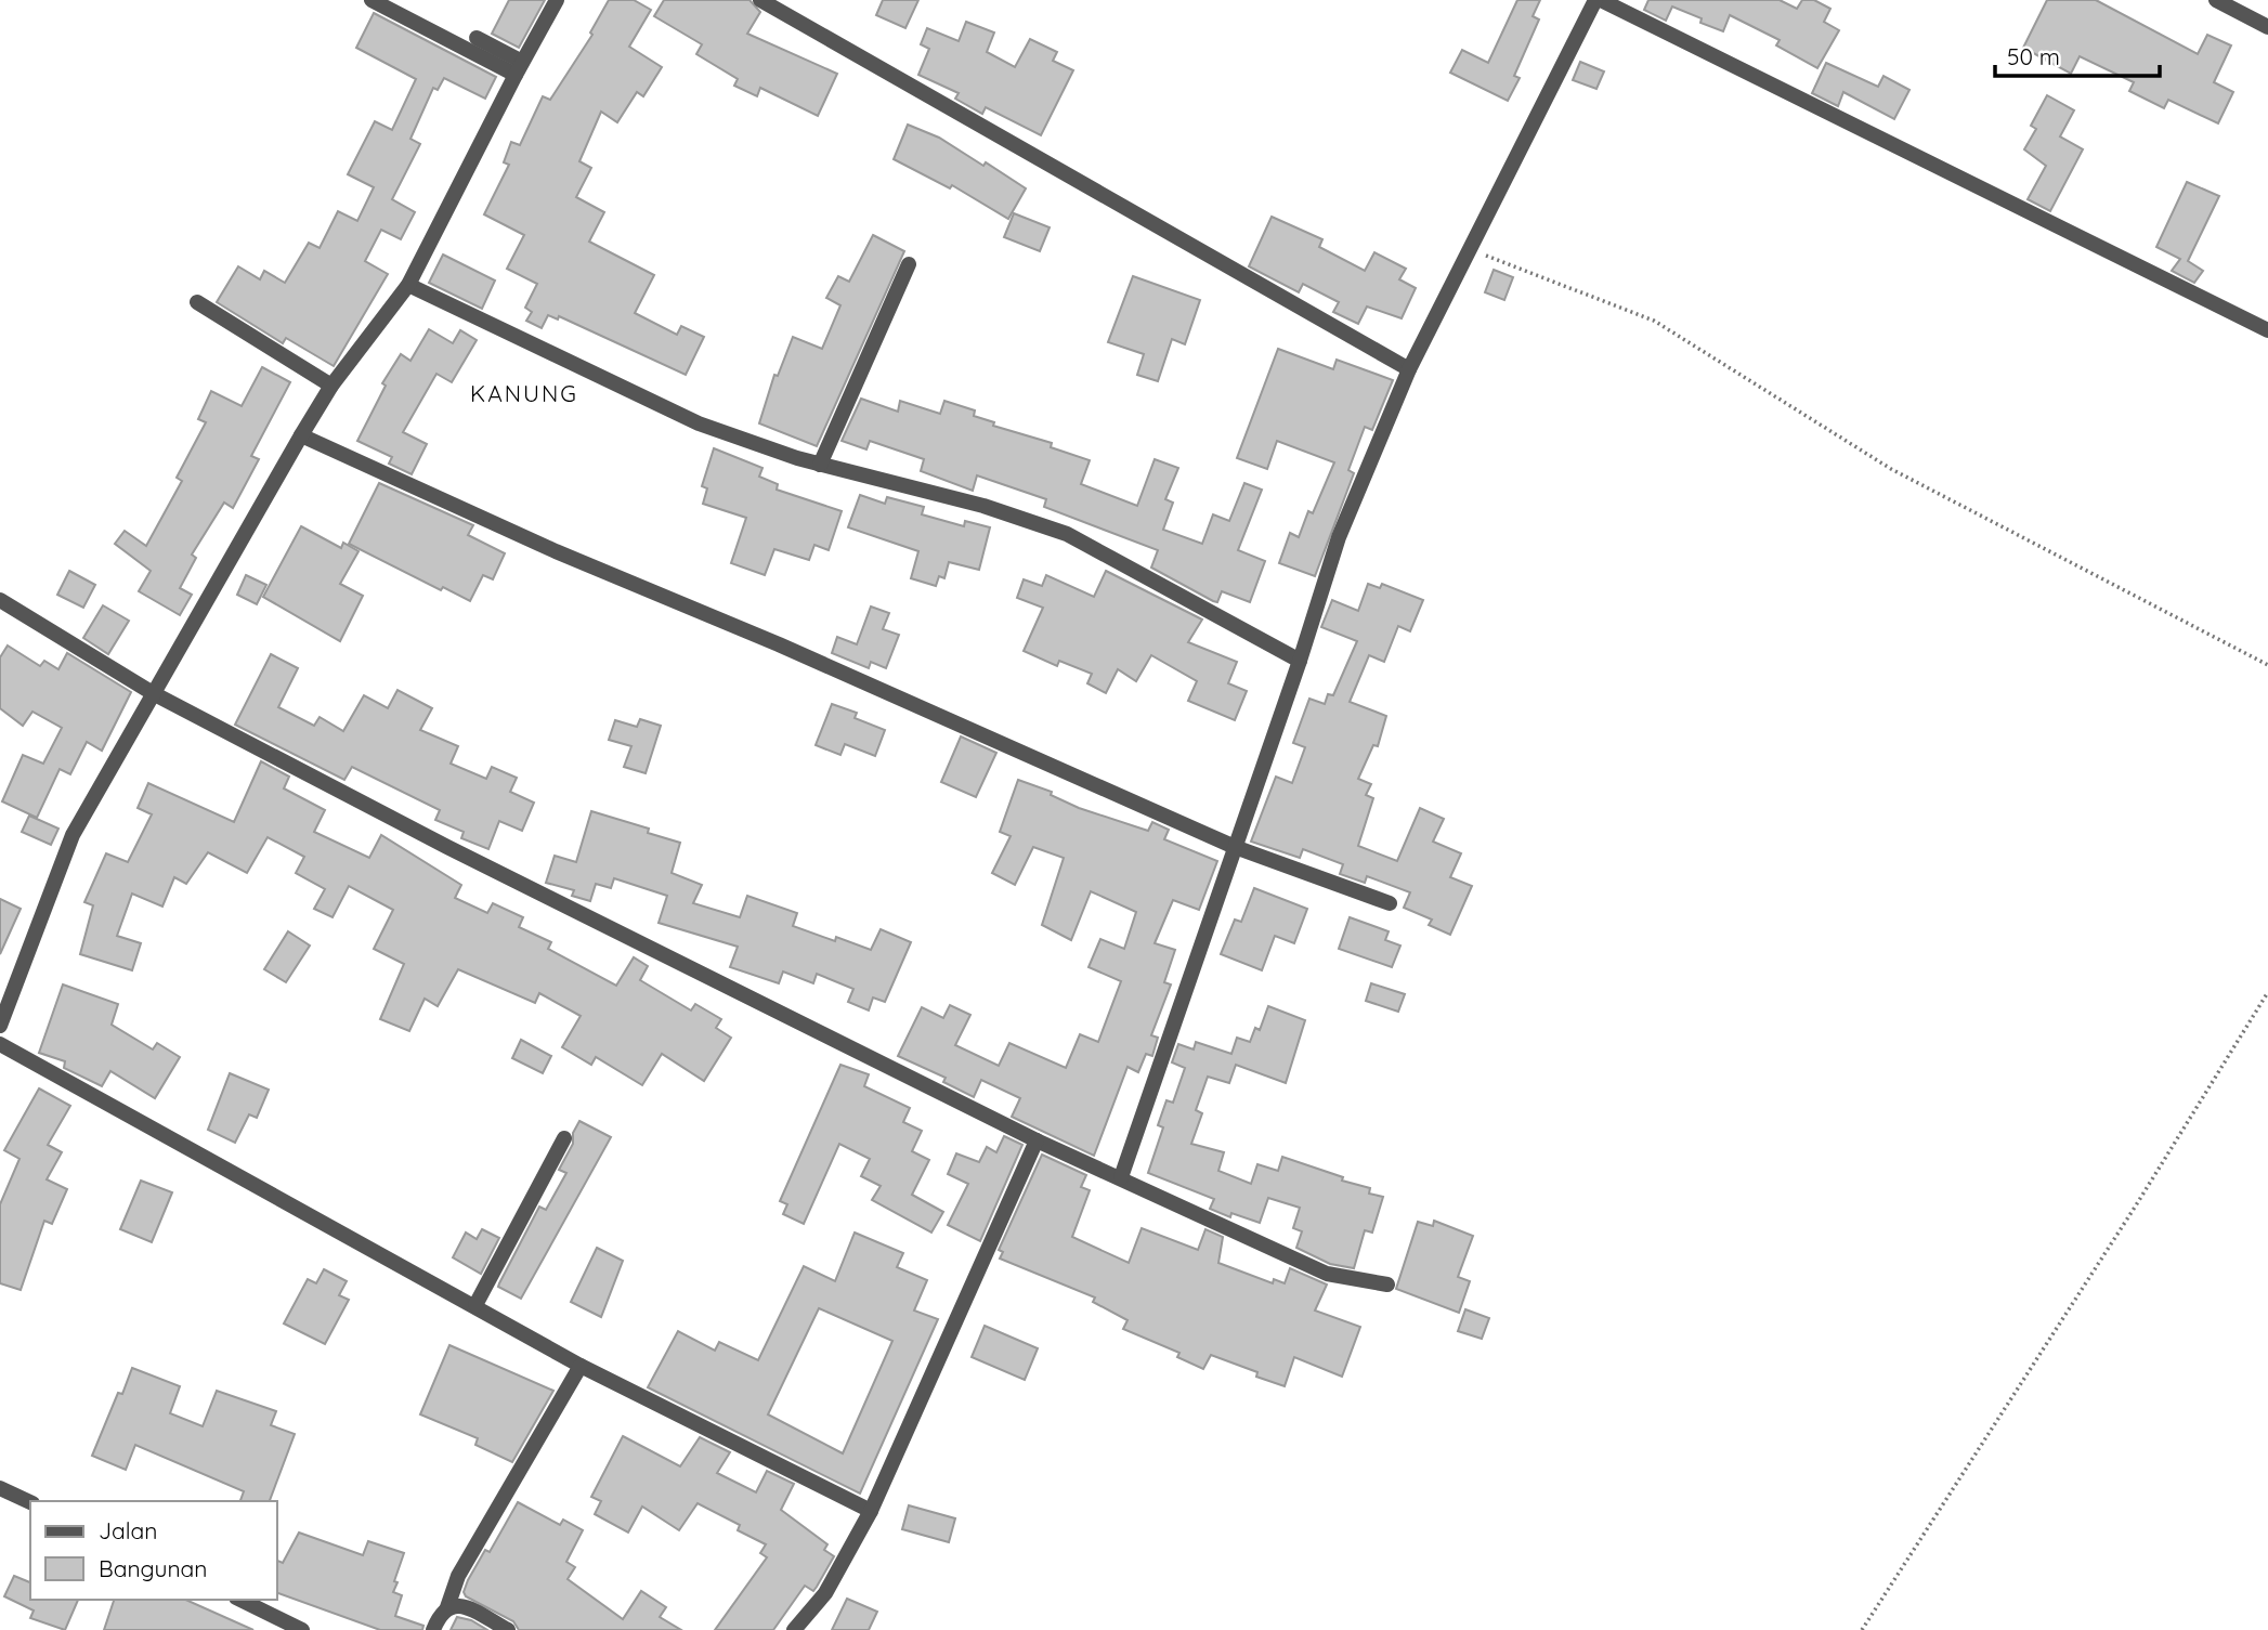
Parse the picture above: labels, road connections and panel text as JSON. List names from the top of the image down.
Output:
{
  "districts": ["KANUNG"],
  "legend": ["Jalan", "Bangunan"],
  "scale_bar": "50 m"
}
